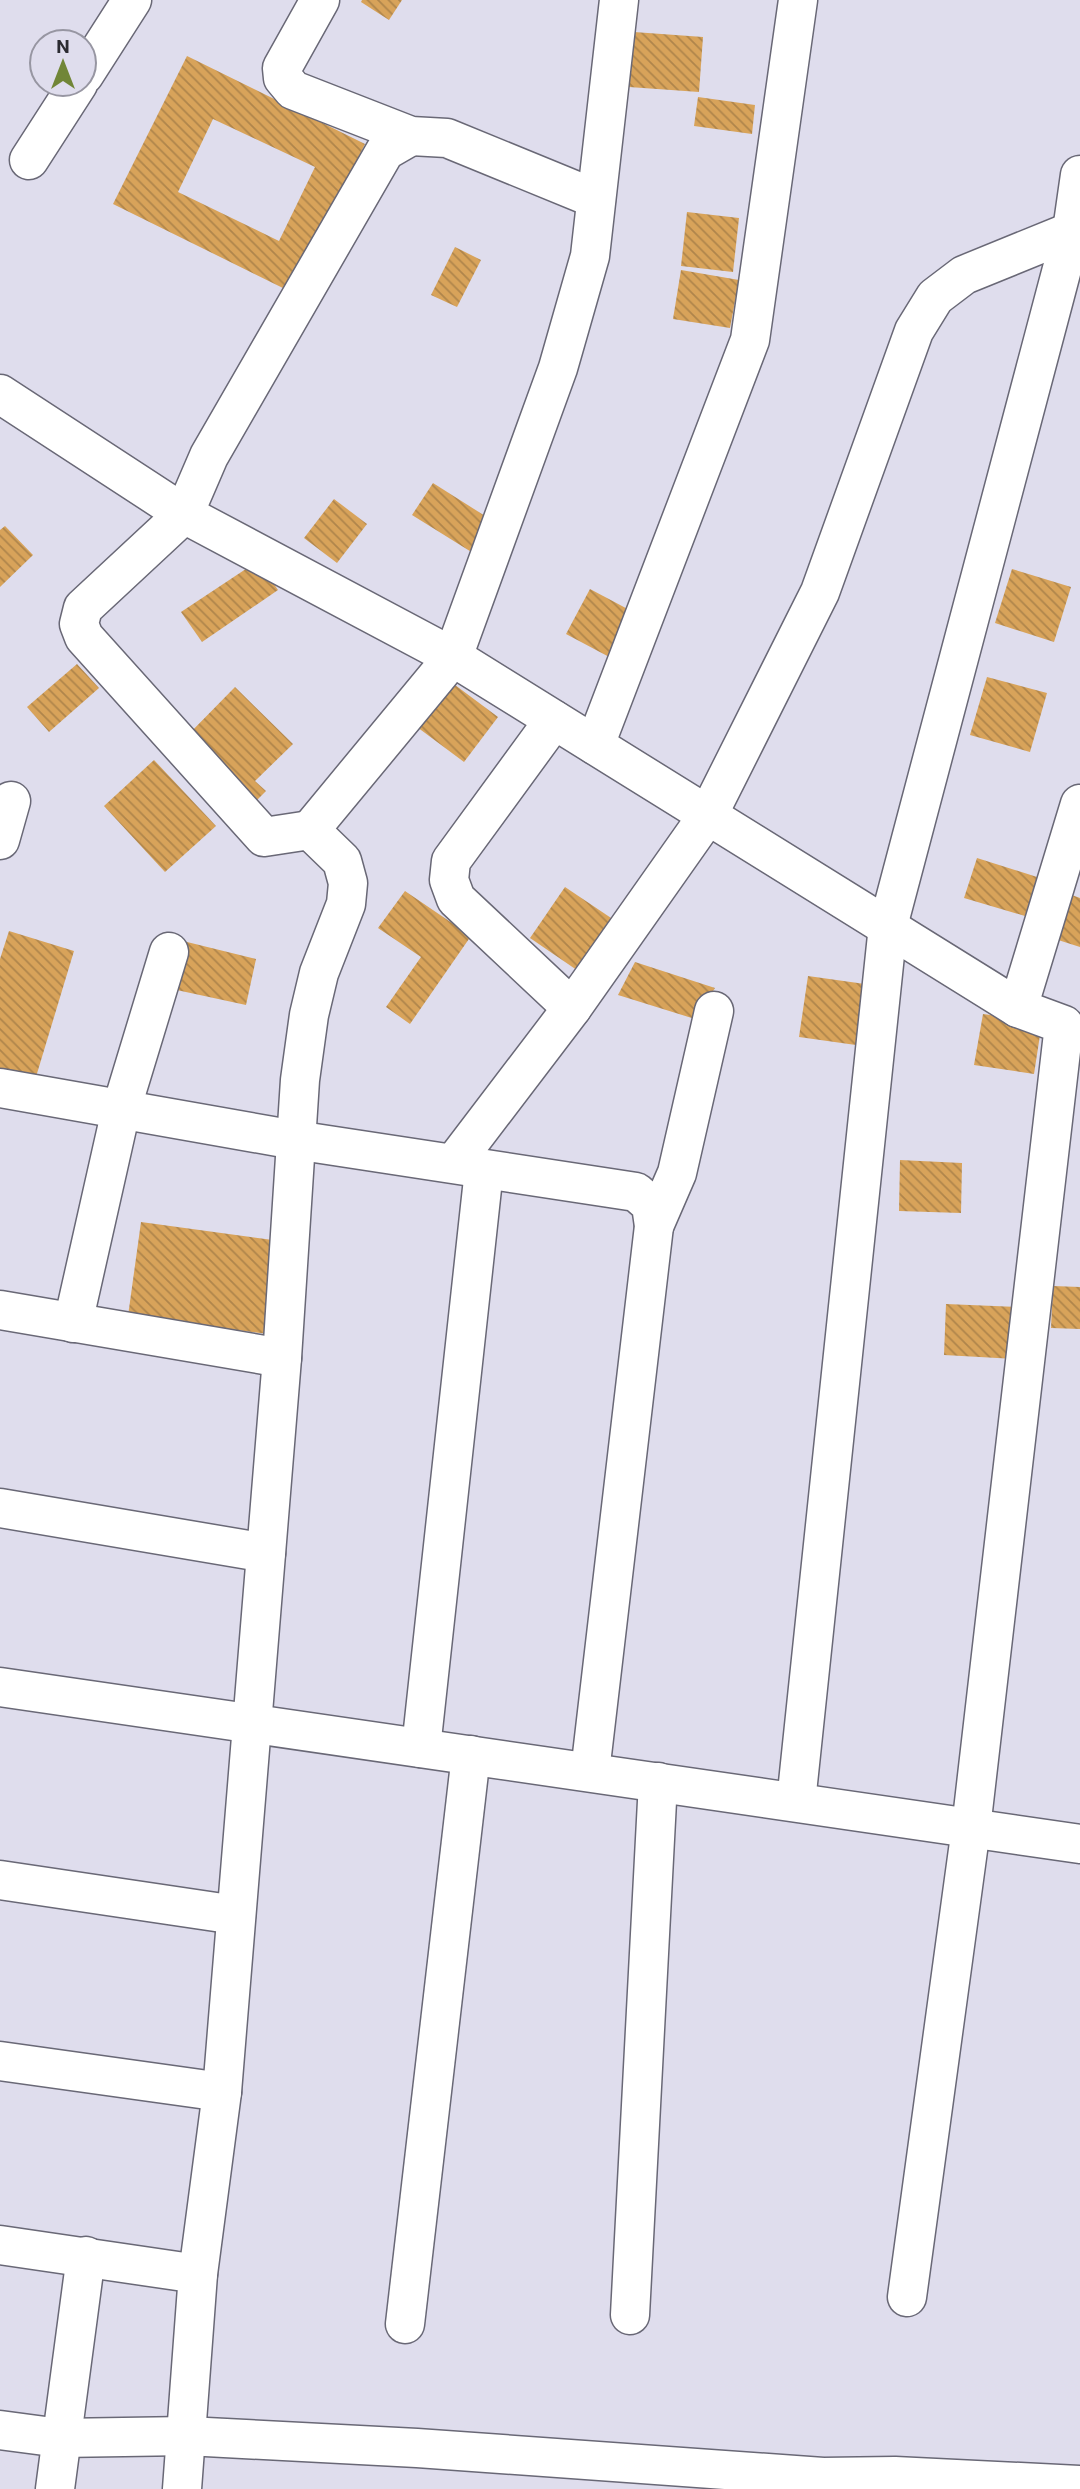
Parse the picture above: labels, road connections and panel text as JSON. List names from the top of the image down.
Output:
{
  "north": "top"
}
